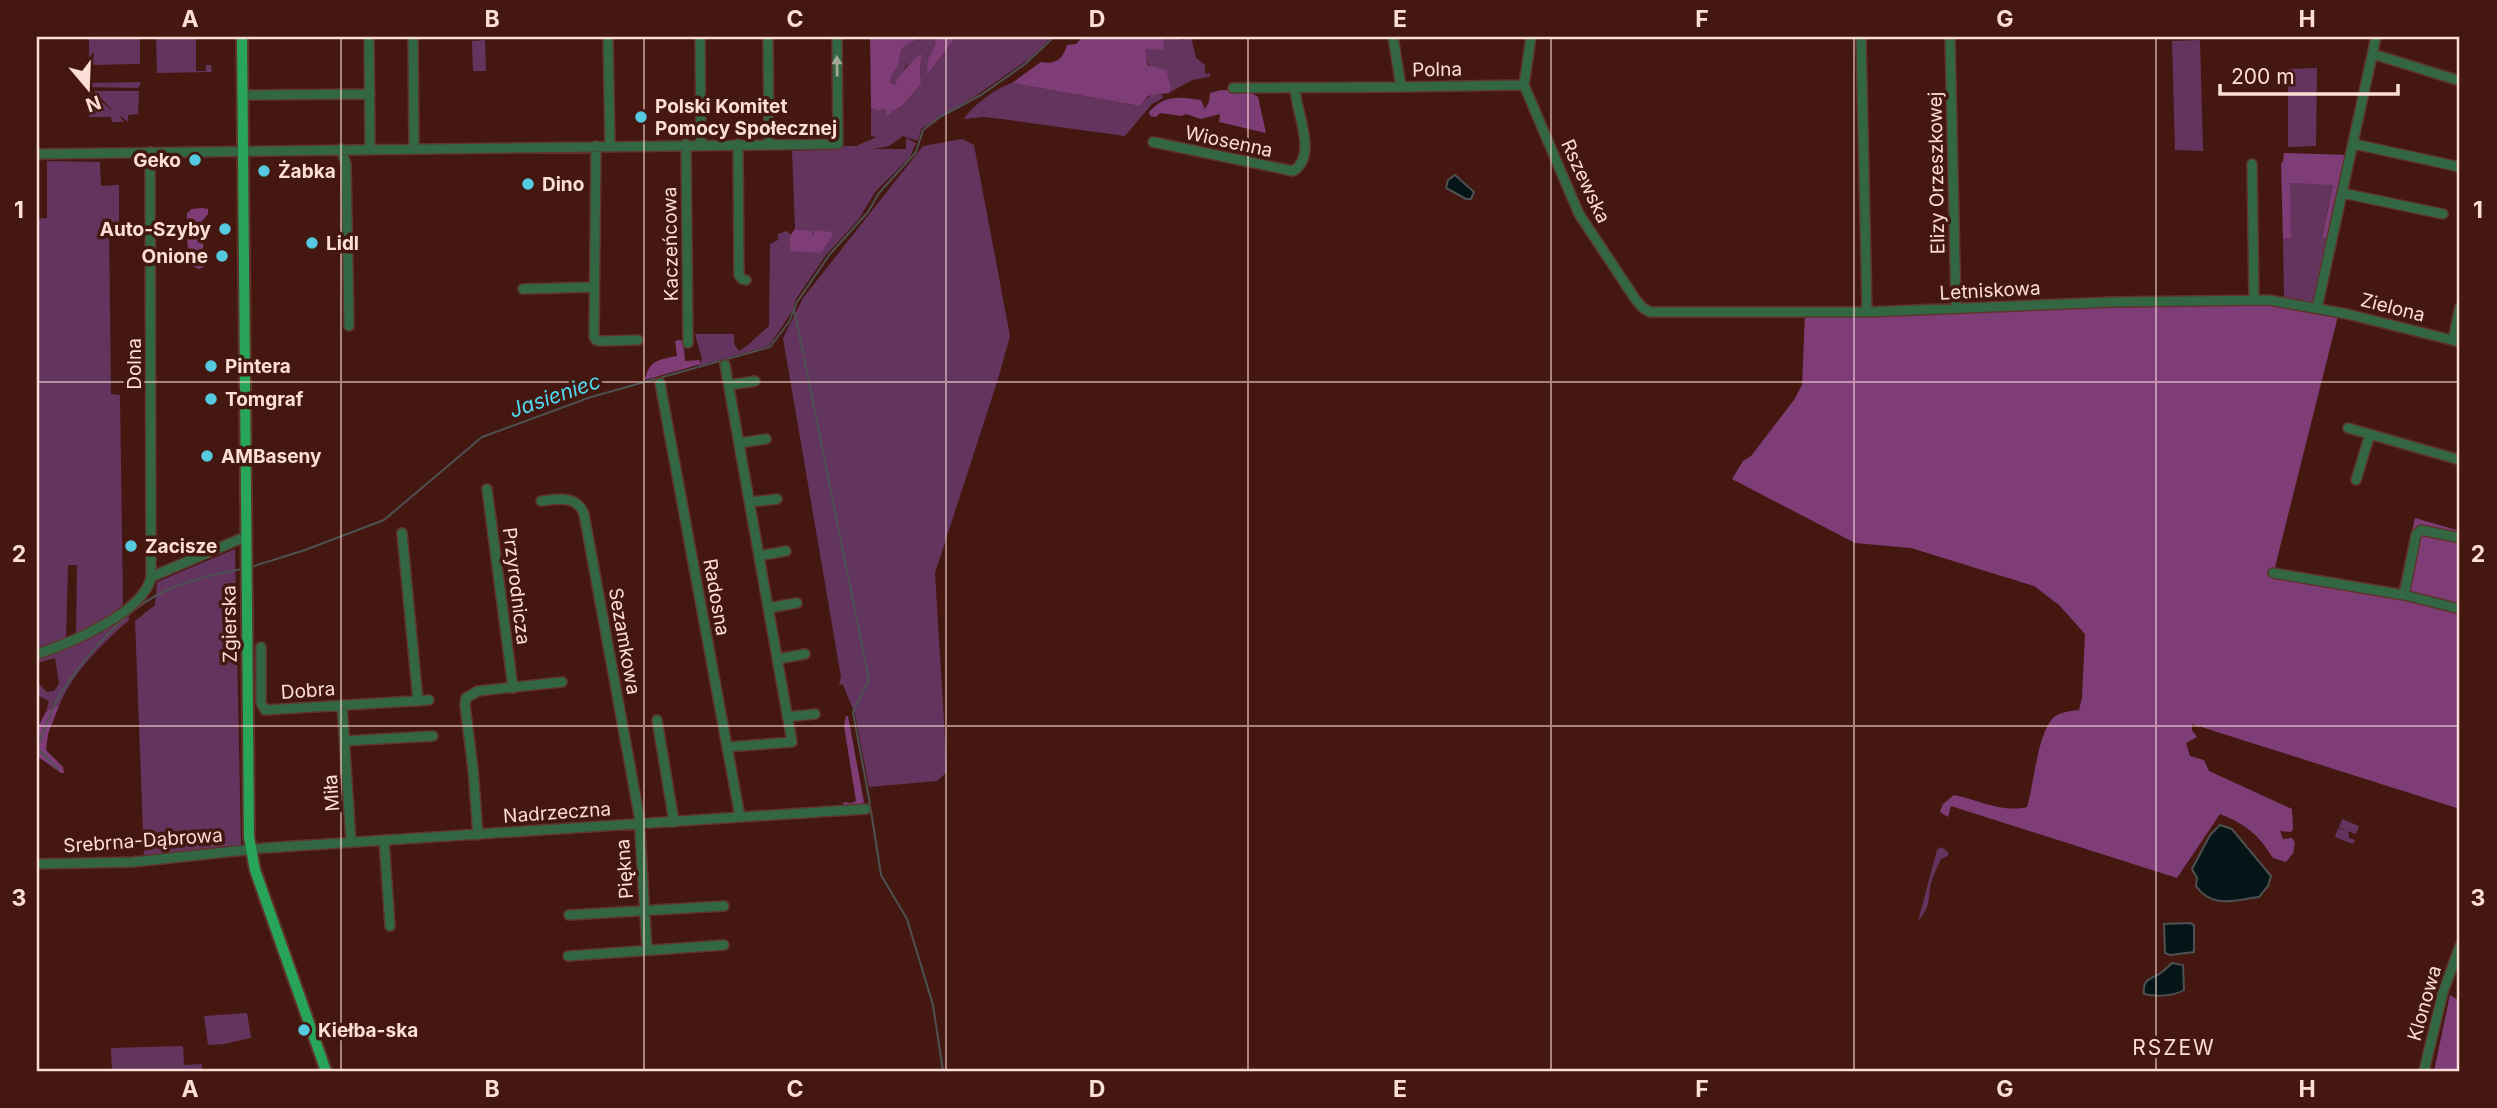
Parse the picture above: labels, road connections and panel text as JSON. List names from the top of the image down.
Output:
{
  "streets": {
    "main road": ["Zgierska"],
    "street": [
      "Polna",
      "Wiosenna",
      "Elizy Orzeszkowej",
      "Rszewska",
      "Kaczeńcowa",
      "Letniskowa",
      "Zielona",
      "Dolna",
      "Przyrodnicza",
      "Radosna",
      "Sezamkowa",
      "Dobra",
      "Miła",
      "Nadrzeczna",
      "Srebrna-Dąbrowa",
      "Piękna",
      "Klonowa"
    ]
  },
  "crossings": [
    ["Polna", "Rszewska"],
    ["Elizy Orzeszkowej", "Letniskowa"],
    ["Rszewska", "Letniskowa"],
    ["Letniskowa", "Zielona"],
    ["Radosna", "Nadrzeczna"],
    ["Zgierska", "Nadrzeczna"],
    ["Zgierska", "Srebrna-Dąbrowa"],
    ["Sezamkowa", "Nadrzeczna"],
    ["Sezamkowa", "Piękna"],
    ["Dobra", "Miła"],
    ["Miła", "Nadrzeczna"],
    ["Nadrzeczna", "Srebrna-Dąbrowa"],
    ["Nadrzeczna", "Piękna"]
  ],
  "districts": ["RSZEW"],
  "water": ["Jasieniec"],
  "places": [
    "Polski Komitet Pomocy Społecznej",
    "Geko",
    "Żabka",
    "Dino",
    "Auto-Szyby",
    "Lidl",
    "Onione",
    "Pintera",
    "Tomgraf",
    "AMBaseny",
    "Zacisze",
    "Kiełba-ska"
  ],
  "scale_bar": "200 m",
  "north": "bottom",
  "grid": {
    "columns": [
      "A",
      "B",
      "C",
      "D",
      "E",
      "F",
      "G",
      "H"
    ],
    "rows": ["1", "2", "3"]
  }
}
